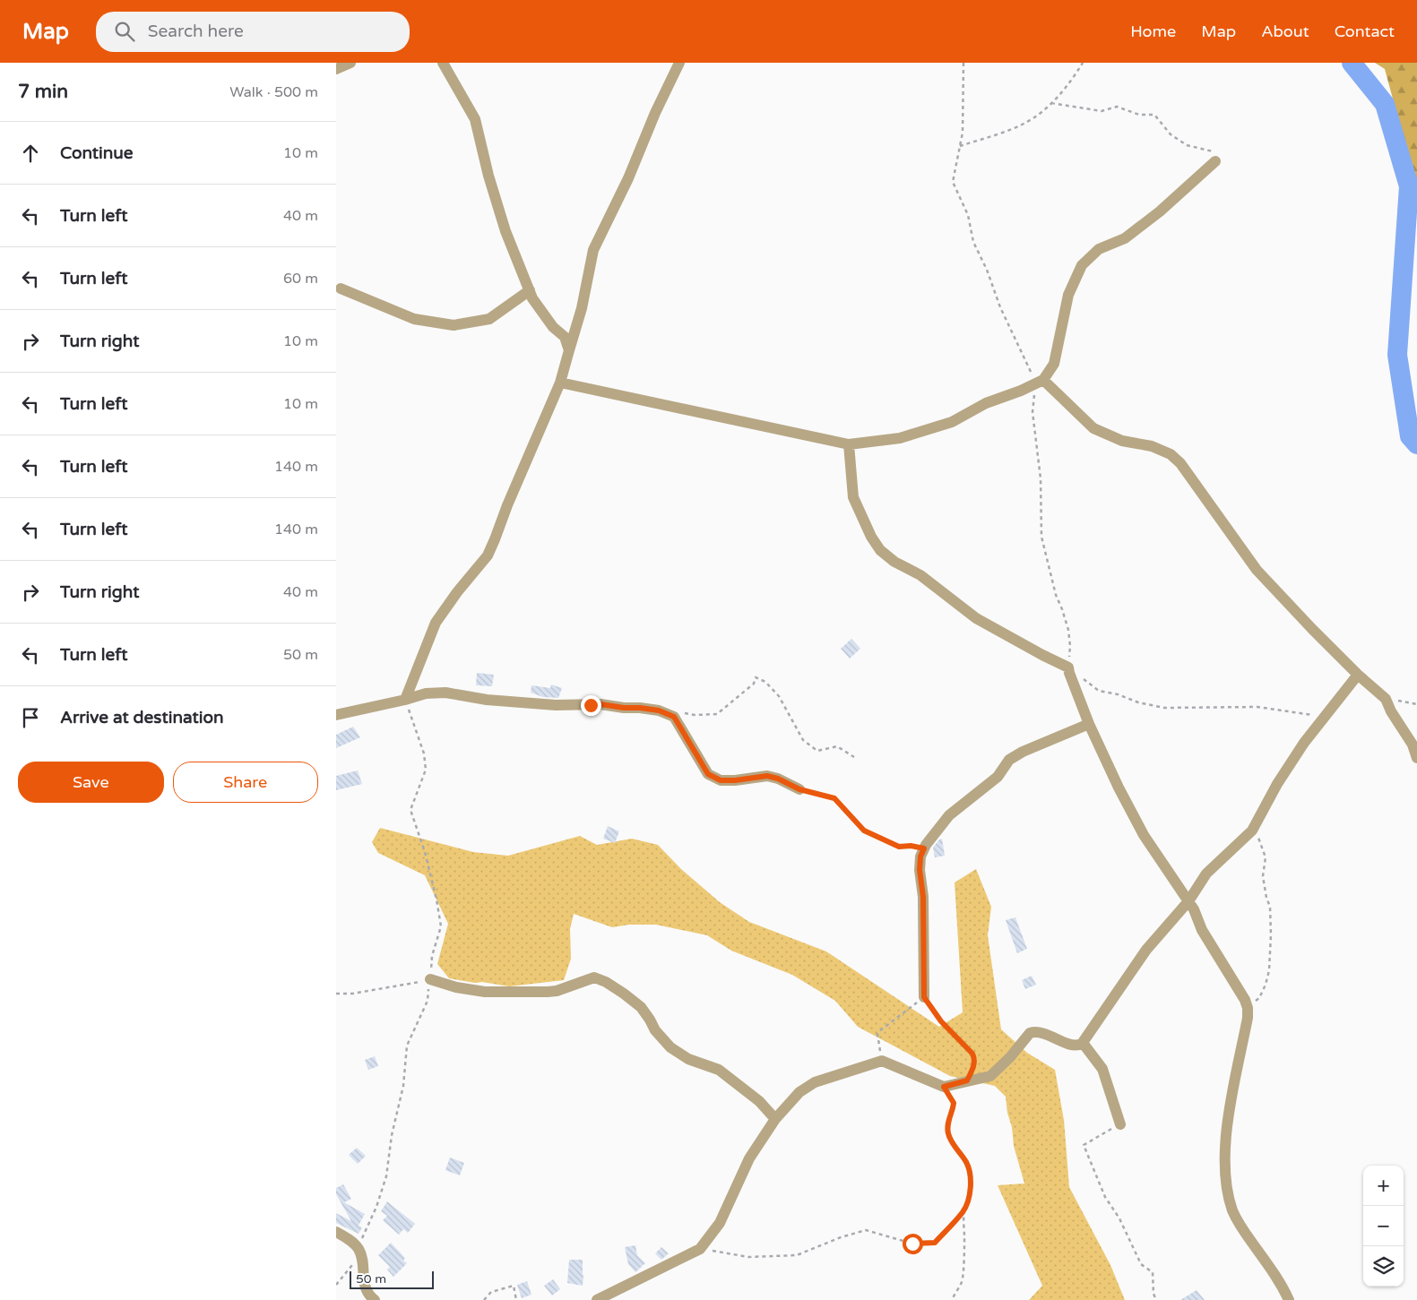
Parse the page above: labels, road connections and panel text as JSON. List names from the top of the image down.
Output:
{
  "scale_bar": "50 m",
  "page": {
    "header": "Map",
    "search": "Search here",
    "nav": [
      "Home",
      "Map",
      "About",
      "Contact"
    ],
    "heading": ["7 min", "Walk · 500 m"],
    "list": [
      ["Continue", "10 m"],
      ["Turn left", "40 m"],
      ["Turn left", "60 m"],
      ["Turn right", "10 m"],
      ["Turn left", "10 m"],
      ["Turn left", "140 m"],
      ["Turn left", "140 m"],
      ["Turn right", "40 m"],
      ["Turn left", "50 m"],
      "Arrive at destination"
    ],
    "buttons": ["Save", "Share"],
    "map_buttons": ["+", "−"],
    "scale": "50 m"
  }
}
